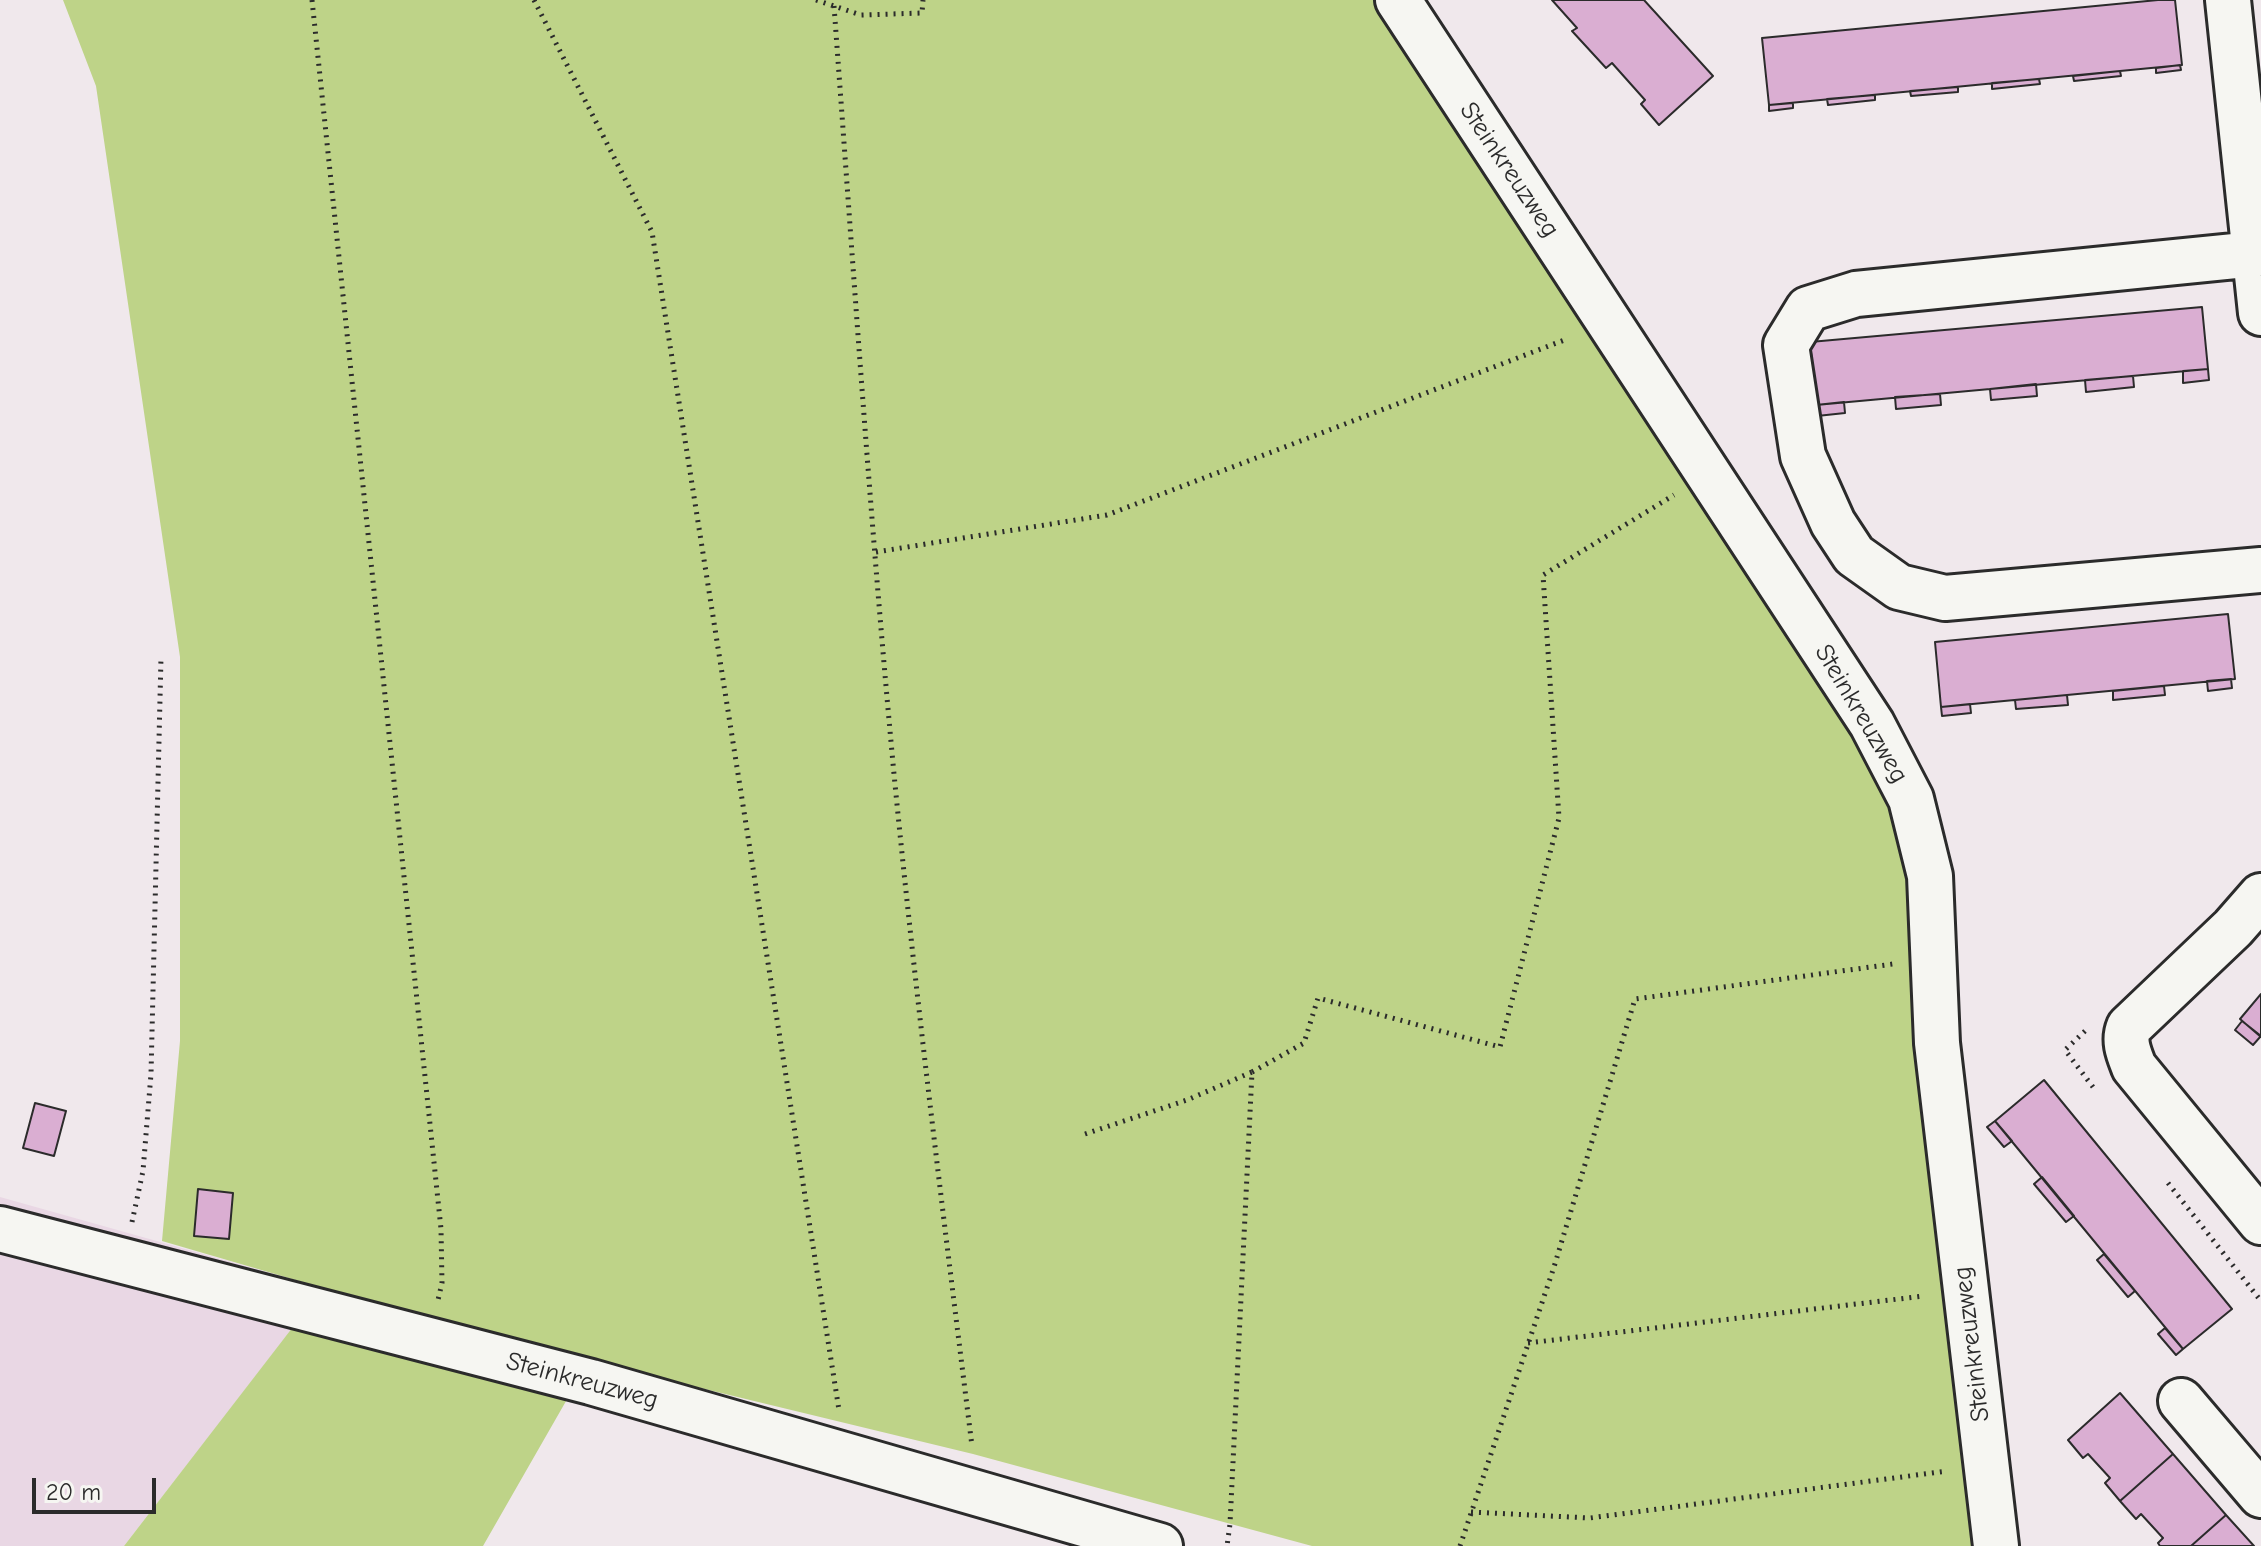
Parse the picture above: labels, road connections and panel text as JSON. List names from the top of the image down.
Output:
{
  "streets": {
    "street": ["Steinkreuzweg"]
  },
  "scale_bar": "20 m"
}
